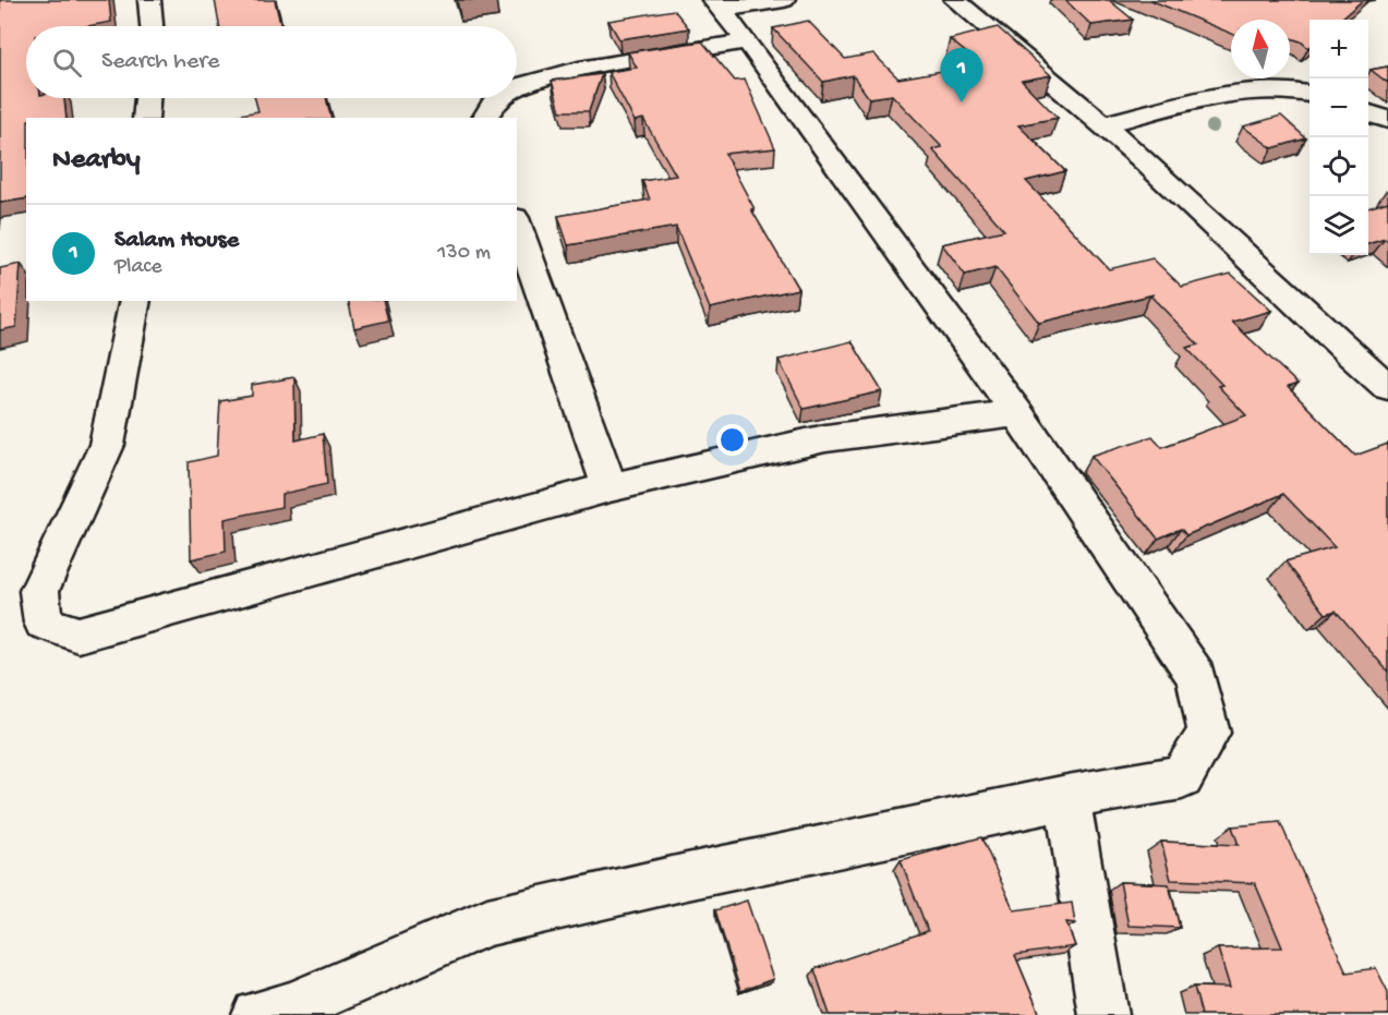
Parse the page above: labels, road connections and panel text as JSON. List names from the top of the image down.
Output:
{
  "north": "top",
  "page": {
    "map_buttons": ["+", "−"],
    "search": "Search here",
    "pins": "1",
    "heading": "Nearby",
    "list": [
      {
        "mark": "1",
        "name": "Salam House",
        "note": "Place",
        "value": "130 m"
      }
    ]
  }
}
